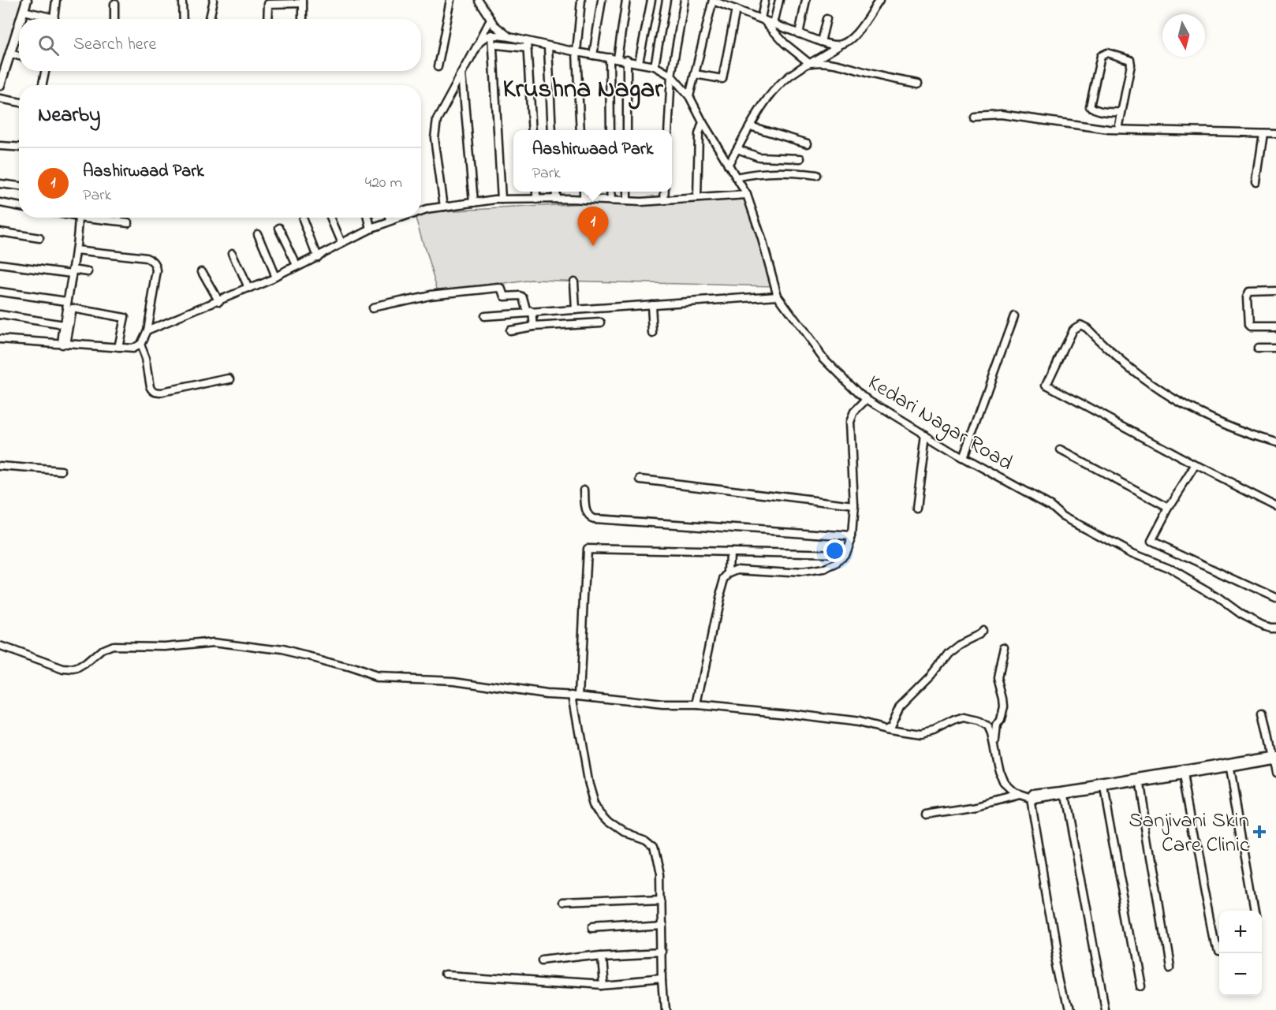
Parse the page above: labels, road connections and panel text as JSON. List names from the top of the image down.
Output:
{
  "streets": {
    "street": ["Kedari Nagar Road"]
  },
  "districts": ["Krushna Nagar"],
  "places": {
    "health": ["Sanjivani Skin Care Clinic"]
  },
  "north": "bottom",
  "page": {
    "search": "Search here",
    "heading": "Nearby",
    "popup": ["Aashirwaad Park", "Park"],
    "list": [
      {
        "mark": "1",
        "name": "Aashirwaad Park",
        "note": "Park",
        "value": "420 m"
      }
    ],
    "pins": "1",
    "map_buttons": ["+", "−"]
  }
}
